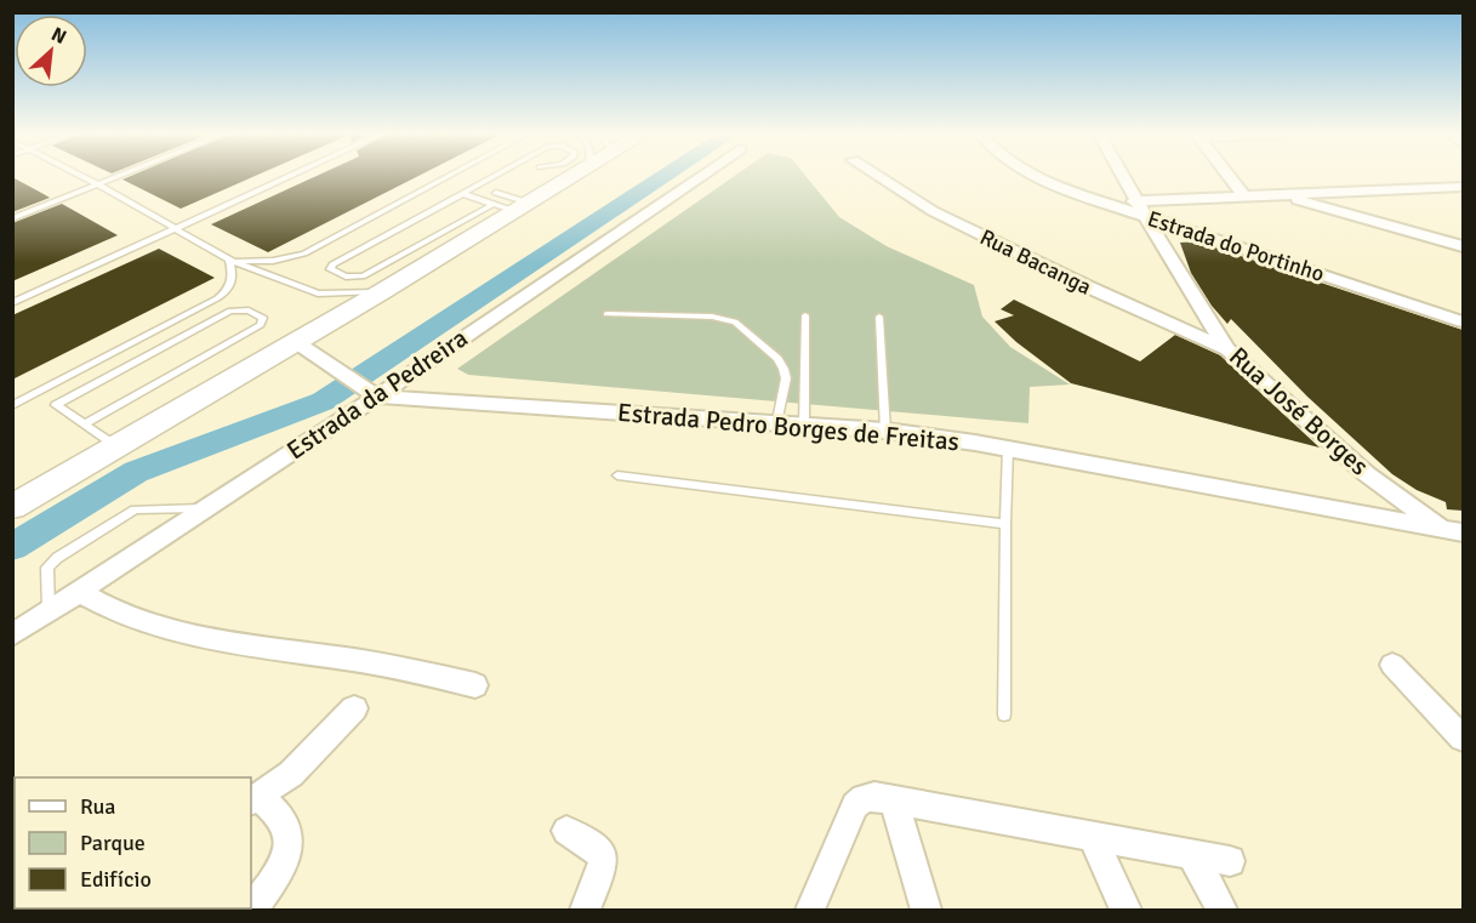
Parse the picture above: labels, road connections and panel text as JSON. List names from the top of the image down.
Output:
{
  "streets": {
    "street": [
      "Estrada do Portinho",
      "Rua Bacanga",
      "Estrada da Pedreira",
      "Rua José Borges",
      "Estrada Pedro Borges de Freitas"
    ]
  },
  "crossings": [
    ["Estrada do Portinho", "Rua José Borges"],
    ["Rua Bacanga", "Rua José Borges"],
    ["Estrada da Pedreira", "Estrada Pedro Borges de Freitas"],
    ["Rua José Borges", "Estrada Pedro Borges de Freitas"]
  ],
  "legend": ["Rua", "Parque", "Edifício"],
  "north": "top right"
}
